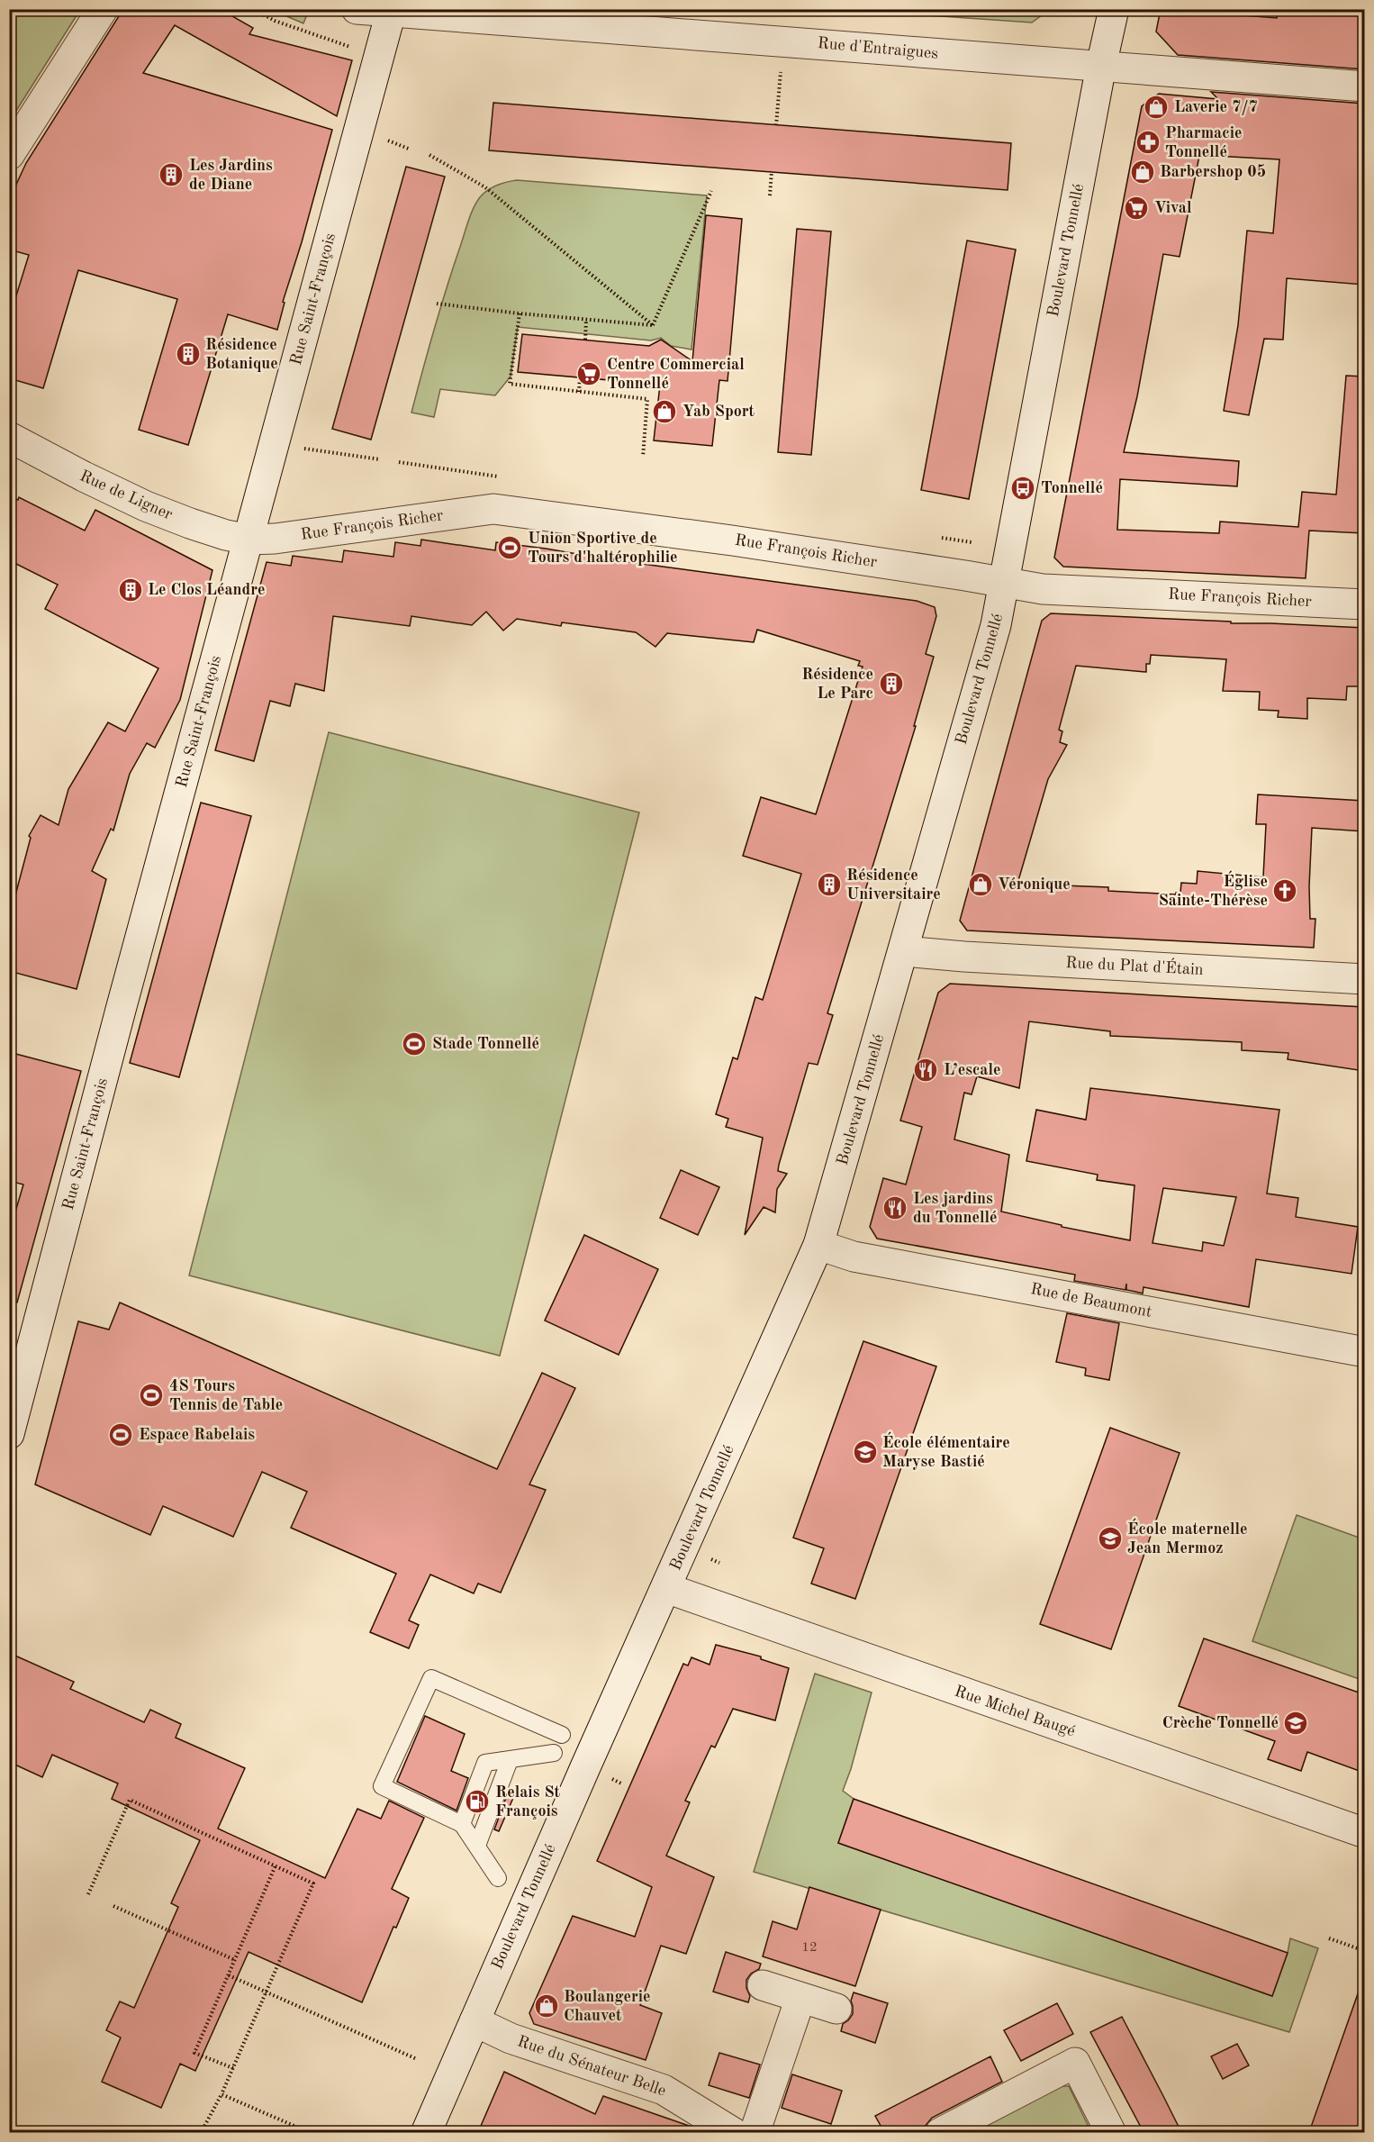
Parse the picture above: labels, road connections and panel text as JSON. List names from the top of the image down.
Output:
{
  "streets": {
    "street": [
      "Rue d'Entraigues",
      "Boulevard Tonnellé",
      "Rue Saint-François",
      "Rue de Ligner",
      "Rue François Richer",
      "Rue du Plat d'Étain",
      "Rue de Beaumont",
      "Rue Michel Baugé",
      "Rue du Sénateur Belle"
    ]
  },
  "crossings": [
    ["Rue d'Entraigues", "Boulevard Tonnellé"],
    ["Rue d'Entraigues", "Rue Saint-François"],
    ["Boulevard Tonnellé", "Rue François Richer"],
    ["Boulevard Tonnellé", "Rue du Plat d'Étain"],
    ["Boulevard Tonnellé", "Rue de Beaumont"],
    ["Boulevard Tonnellé", "Rue Michel Baugé"],
    ["Boulevard Tonnellé", "Rue du Sénateur Belle"],
    ["Rue Saint-François", "Rue de Ligner"],
    ["Rue Saint-François", "Rue François Richer"],
    ["Rue de Ligner", "Rue François Richer"]
  ],
  "places": {
    "shop": [
      "Laverie 7/7",
      "Barbershop 05",
      "Yab Sport",
      "Véronique",
      "Boulangerie Chauvet"
    ],
    "pharmacy": ["Pharmacie Tonnellé"],
    "building": [
      "Les Jardins de Diane",
      "Résidence Botanique",
      "Le Clos Léandre",
      "Résidence Le Parc",
      "Résidence Universitaire"
    ],
    "supermarket": ["Vival", "Centre Commercial Tonnellé"],
    "bus stop": ["Tonnellé"],
    "sports": [
      "Union Sportive de Tours d'haltérophilie",
      "Stade Tonnellé",
      "4S Tours Tennis de Table",
      "Espace Rabelais"
    ],
    "church": ["Église Sainte-Thérèse"],
    "restaurant": ["L’escale", "Les jardins du Tonnellé"],
    "school or university": ["École élémentaire Maryse Bastié", "École maternelle Jean Mermoz", "Crèche Tonnellé"],
    "fuel station": ["Relais St François"]
  },
  "house_numbers": ["12"]
}
